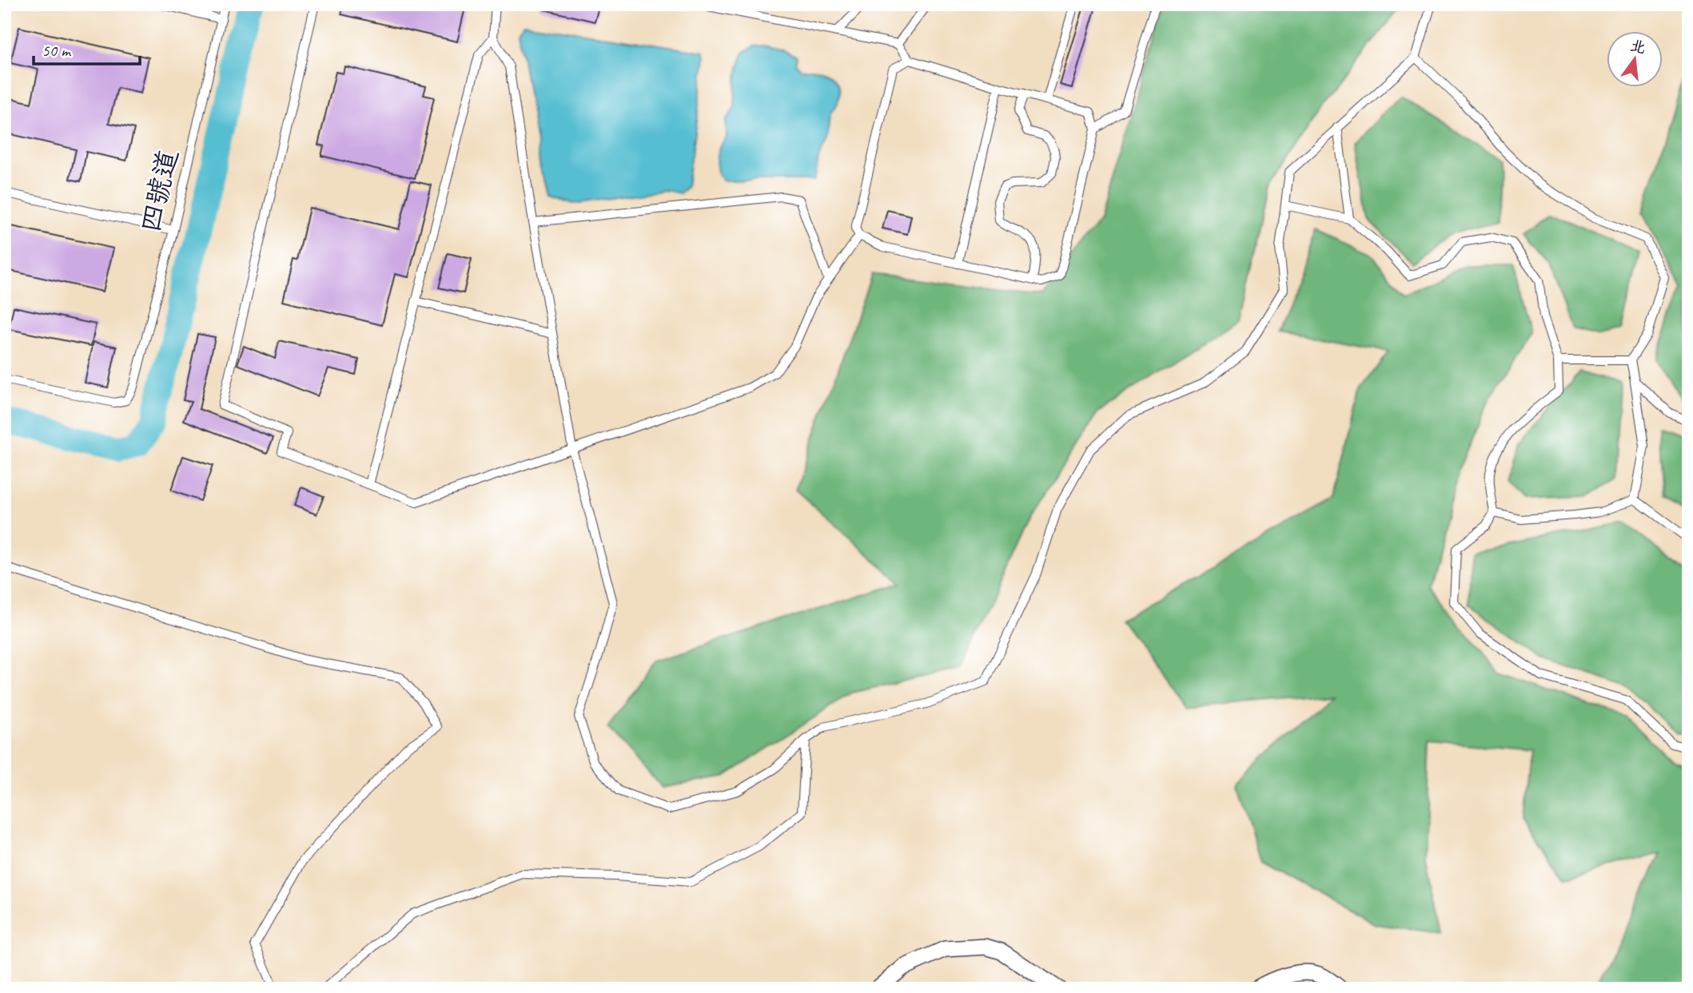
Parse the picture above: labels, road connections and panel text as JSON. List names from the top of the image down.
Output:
{
  "streets": {
    "lane": ["四號道"]
  },
  "scale_bar": "50 m",
  "north": "top"
}
